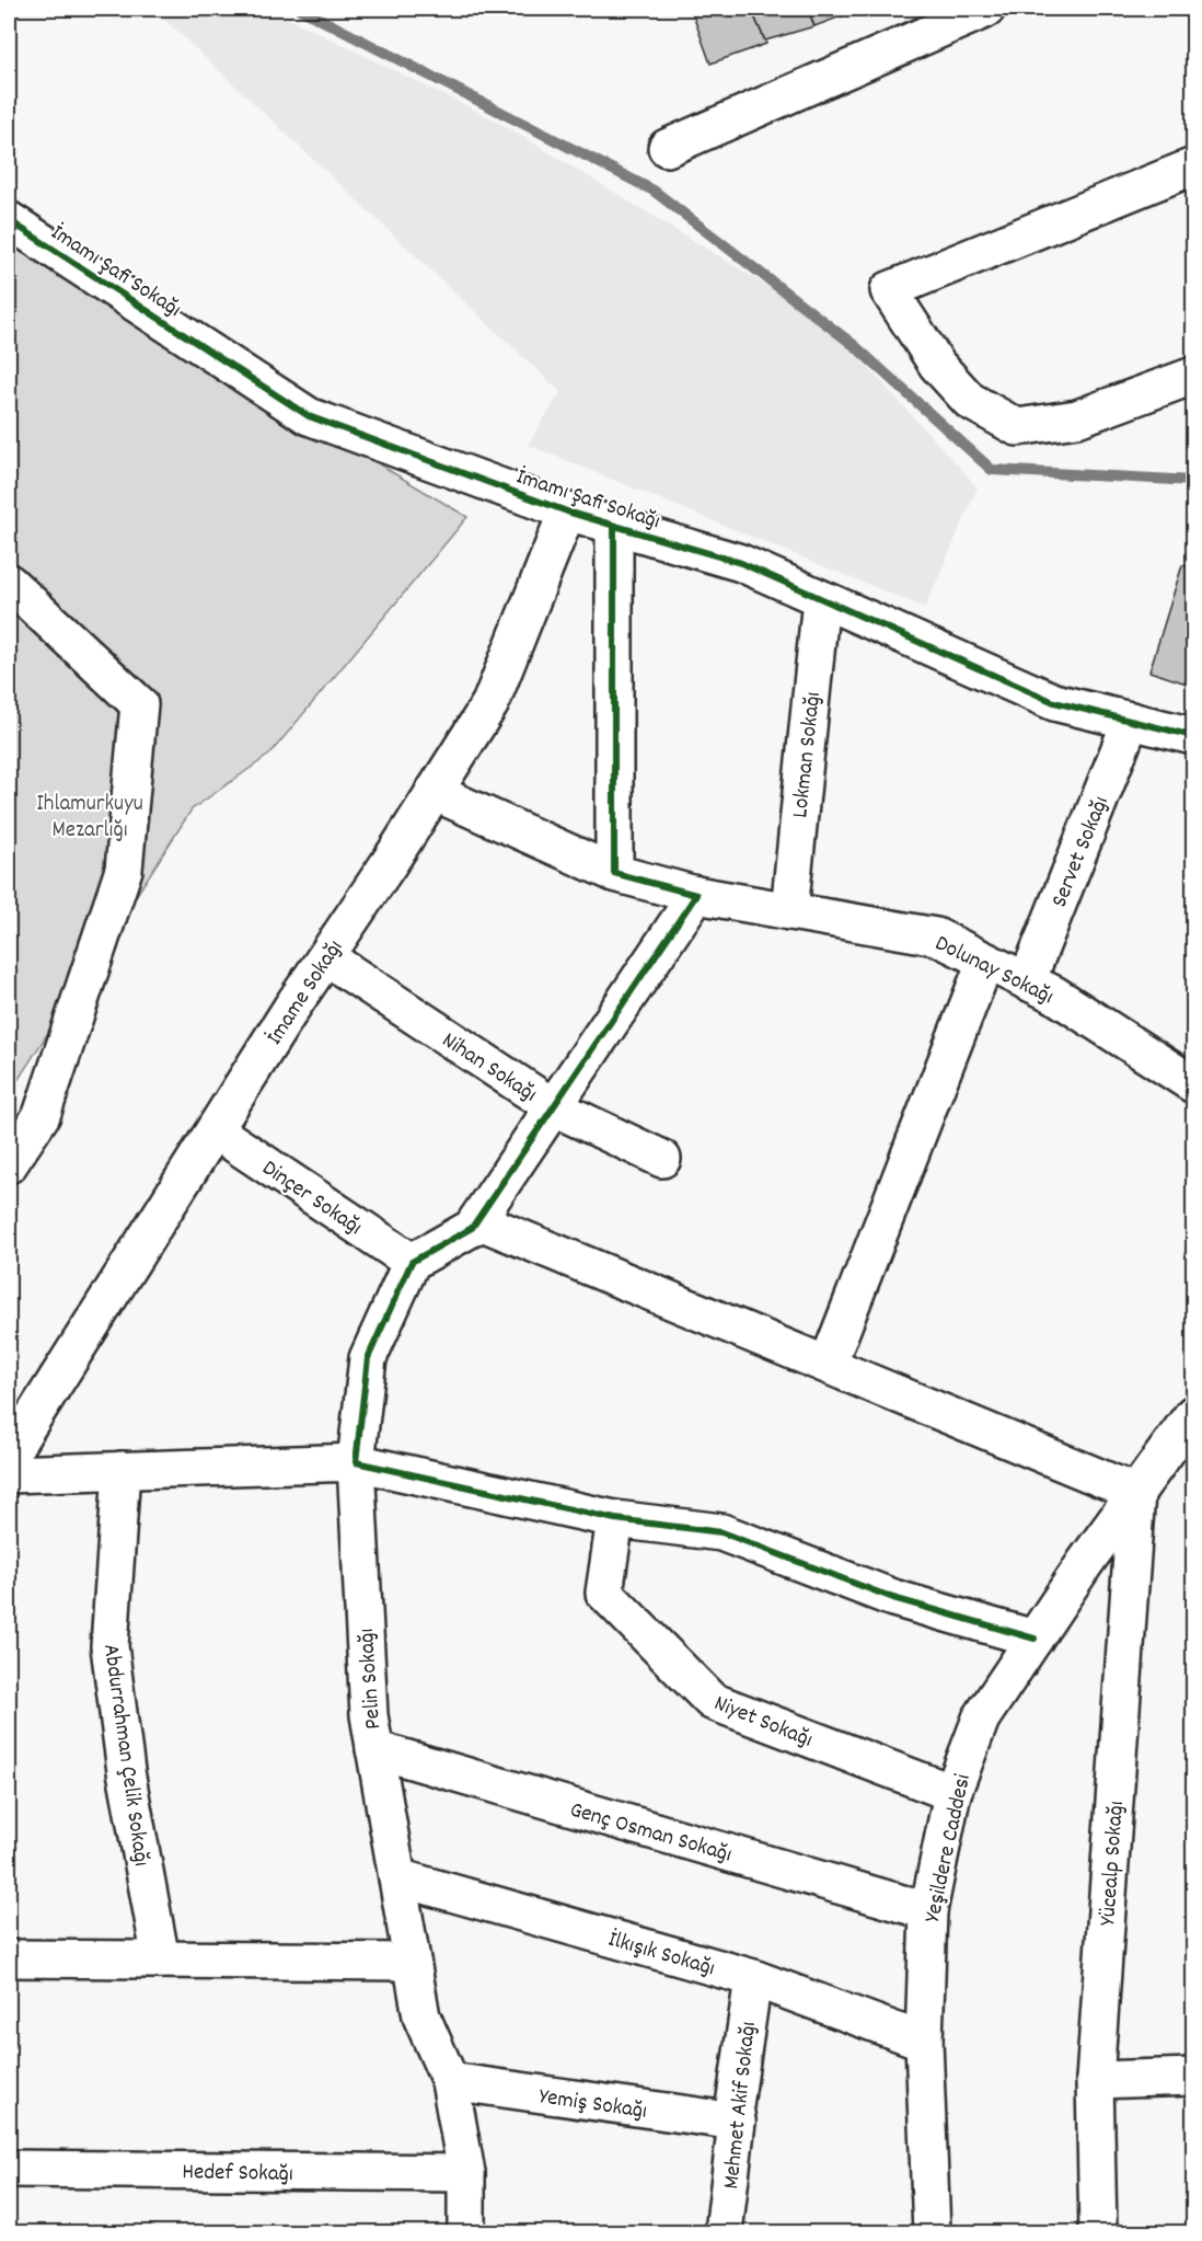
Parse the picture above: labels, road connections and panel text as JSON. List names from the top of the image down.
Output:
{
  "streets": {
    "street": [
      "İmamı Şafi Sokağı",
      "Lokman Sokağı",
      "Servet Sokağı",
      "Dolunay Sokağı",
      "İmame Sokağı",
      "Nihan Sokağı",
      "Dinçer Sokağı",
      "Pelin Sokağı",
      "Niyet Sokağı",
      "Abdurrahman Çelik Sokağı",
      "Genç Osman Sokağı",
      "Yeşildere Caddesi",
      "Yücealp Sokağı",
      "İlkışık Sokağı",
      "Yemiş Sokağı",
      "Mehmet Akif Sokağı",
      "Hedef Sokağı"
    ]
  },
  "crossings": [
    ["İmamı Şafi Sokağı", "Lokman Sokağı"],
    ["İmamı Şafi Sokağı", "Servet Sokağı"],
    ["İmamı Şafi Sokağı", "İmame Sokağı"],
    ["Lokman Sokağı", "Dolunay Sokağı"],
    ["Servet Sokağı", "Dolunay Sokağı"],
    ["İmame Sokağı", "Nihan Sokağı"],
    ["İmame Sokağı", "Dinçer Sokağı"],
    ["Dinçer Sokağı", "Pelin Sokağı"],
    ["Pelin Sokağı", "Genç Osman Sokağı"],
    ["Pelin Sokağı", "İlkışık Sokağı"],
    ["Pelin Sokağı", "Yemiş Sokağı"],
    ["Pelin Sokağı", "Hedef Sokağı"],
    ["Niyet Sokağı", "Yeşildere Caddesi"],
    ["Genç Osman Sokağı", "Yeşildere Caddesi"],
    ["Yeşildere Caddesi", "Yücealp Sokağı"],
    ["Yeşildere Caddesi", "İlkışık Sokağı"],
    ["İlkışık Sokağı", "Mehmet Akif Sokağı"],
    ["Yemiş Sokağı", "Mehmet Akif Sokağı"]
  ],
  "parks": ["Ihlamurkuyu Mezarlığı"]
}
